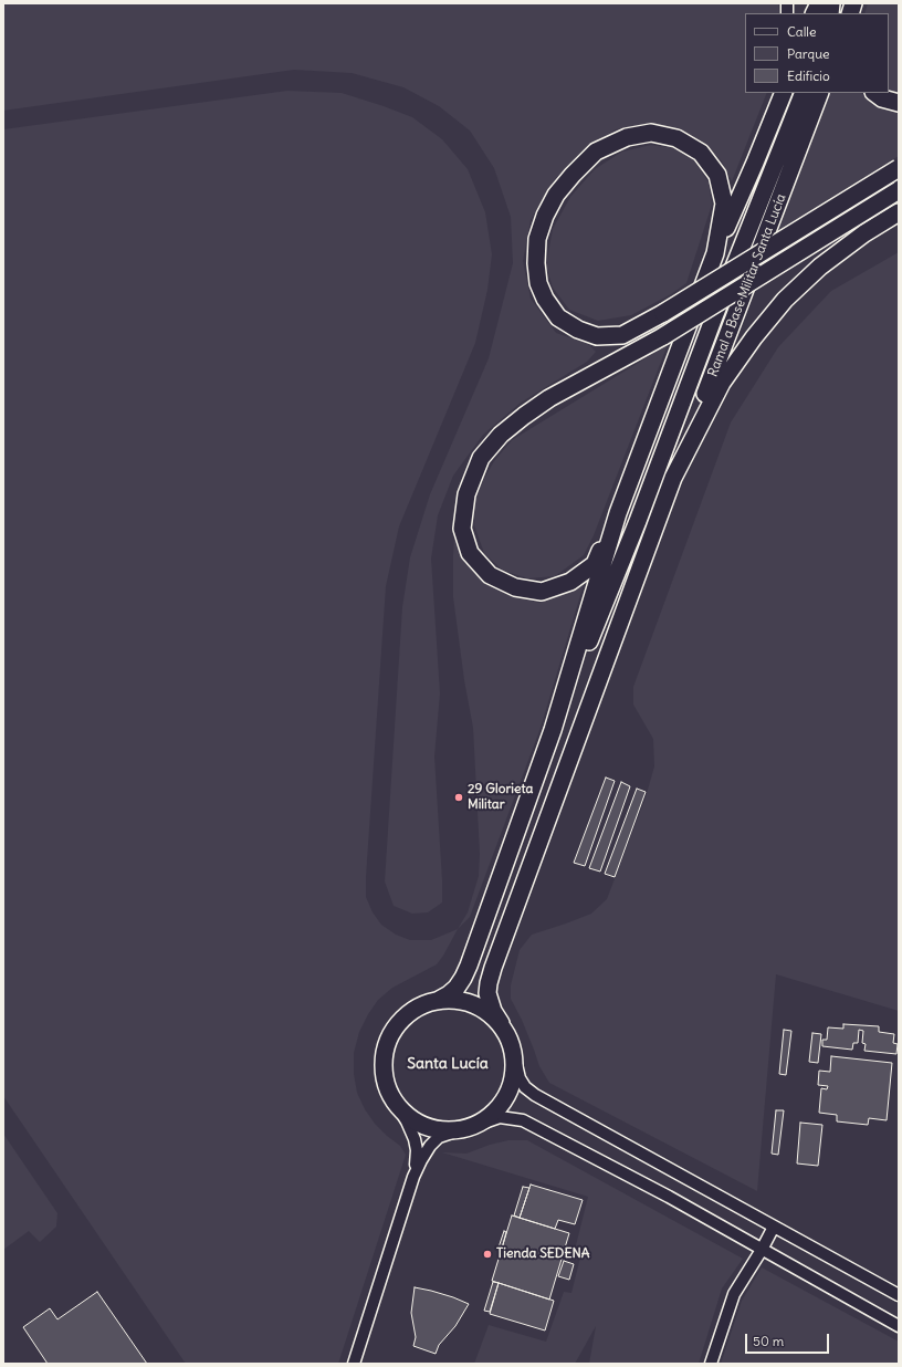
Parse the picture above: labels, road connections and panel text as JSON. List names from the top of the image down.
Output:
{
  "streets": {
    "main road": ["Ramal a Base Militar Santa Lucía"]
  },
  "districts": ["Santa Lucía"],
  "places": ["29 Glorieta Militar", "Tienda SEDENA"],
  "legend": ["Calle", "Parque", "Edificio"],
  "scale_bar": "50 m"
}
